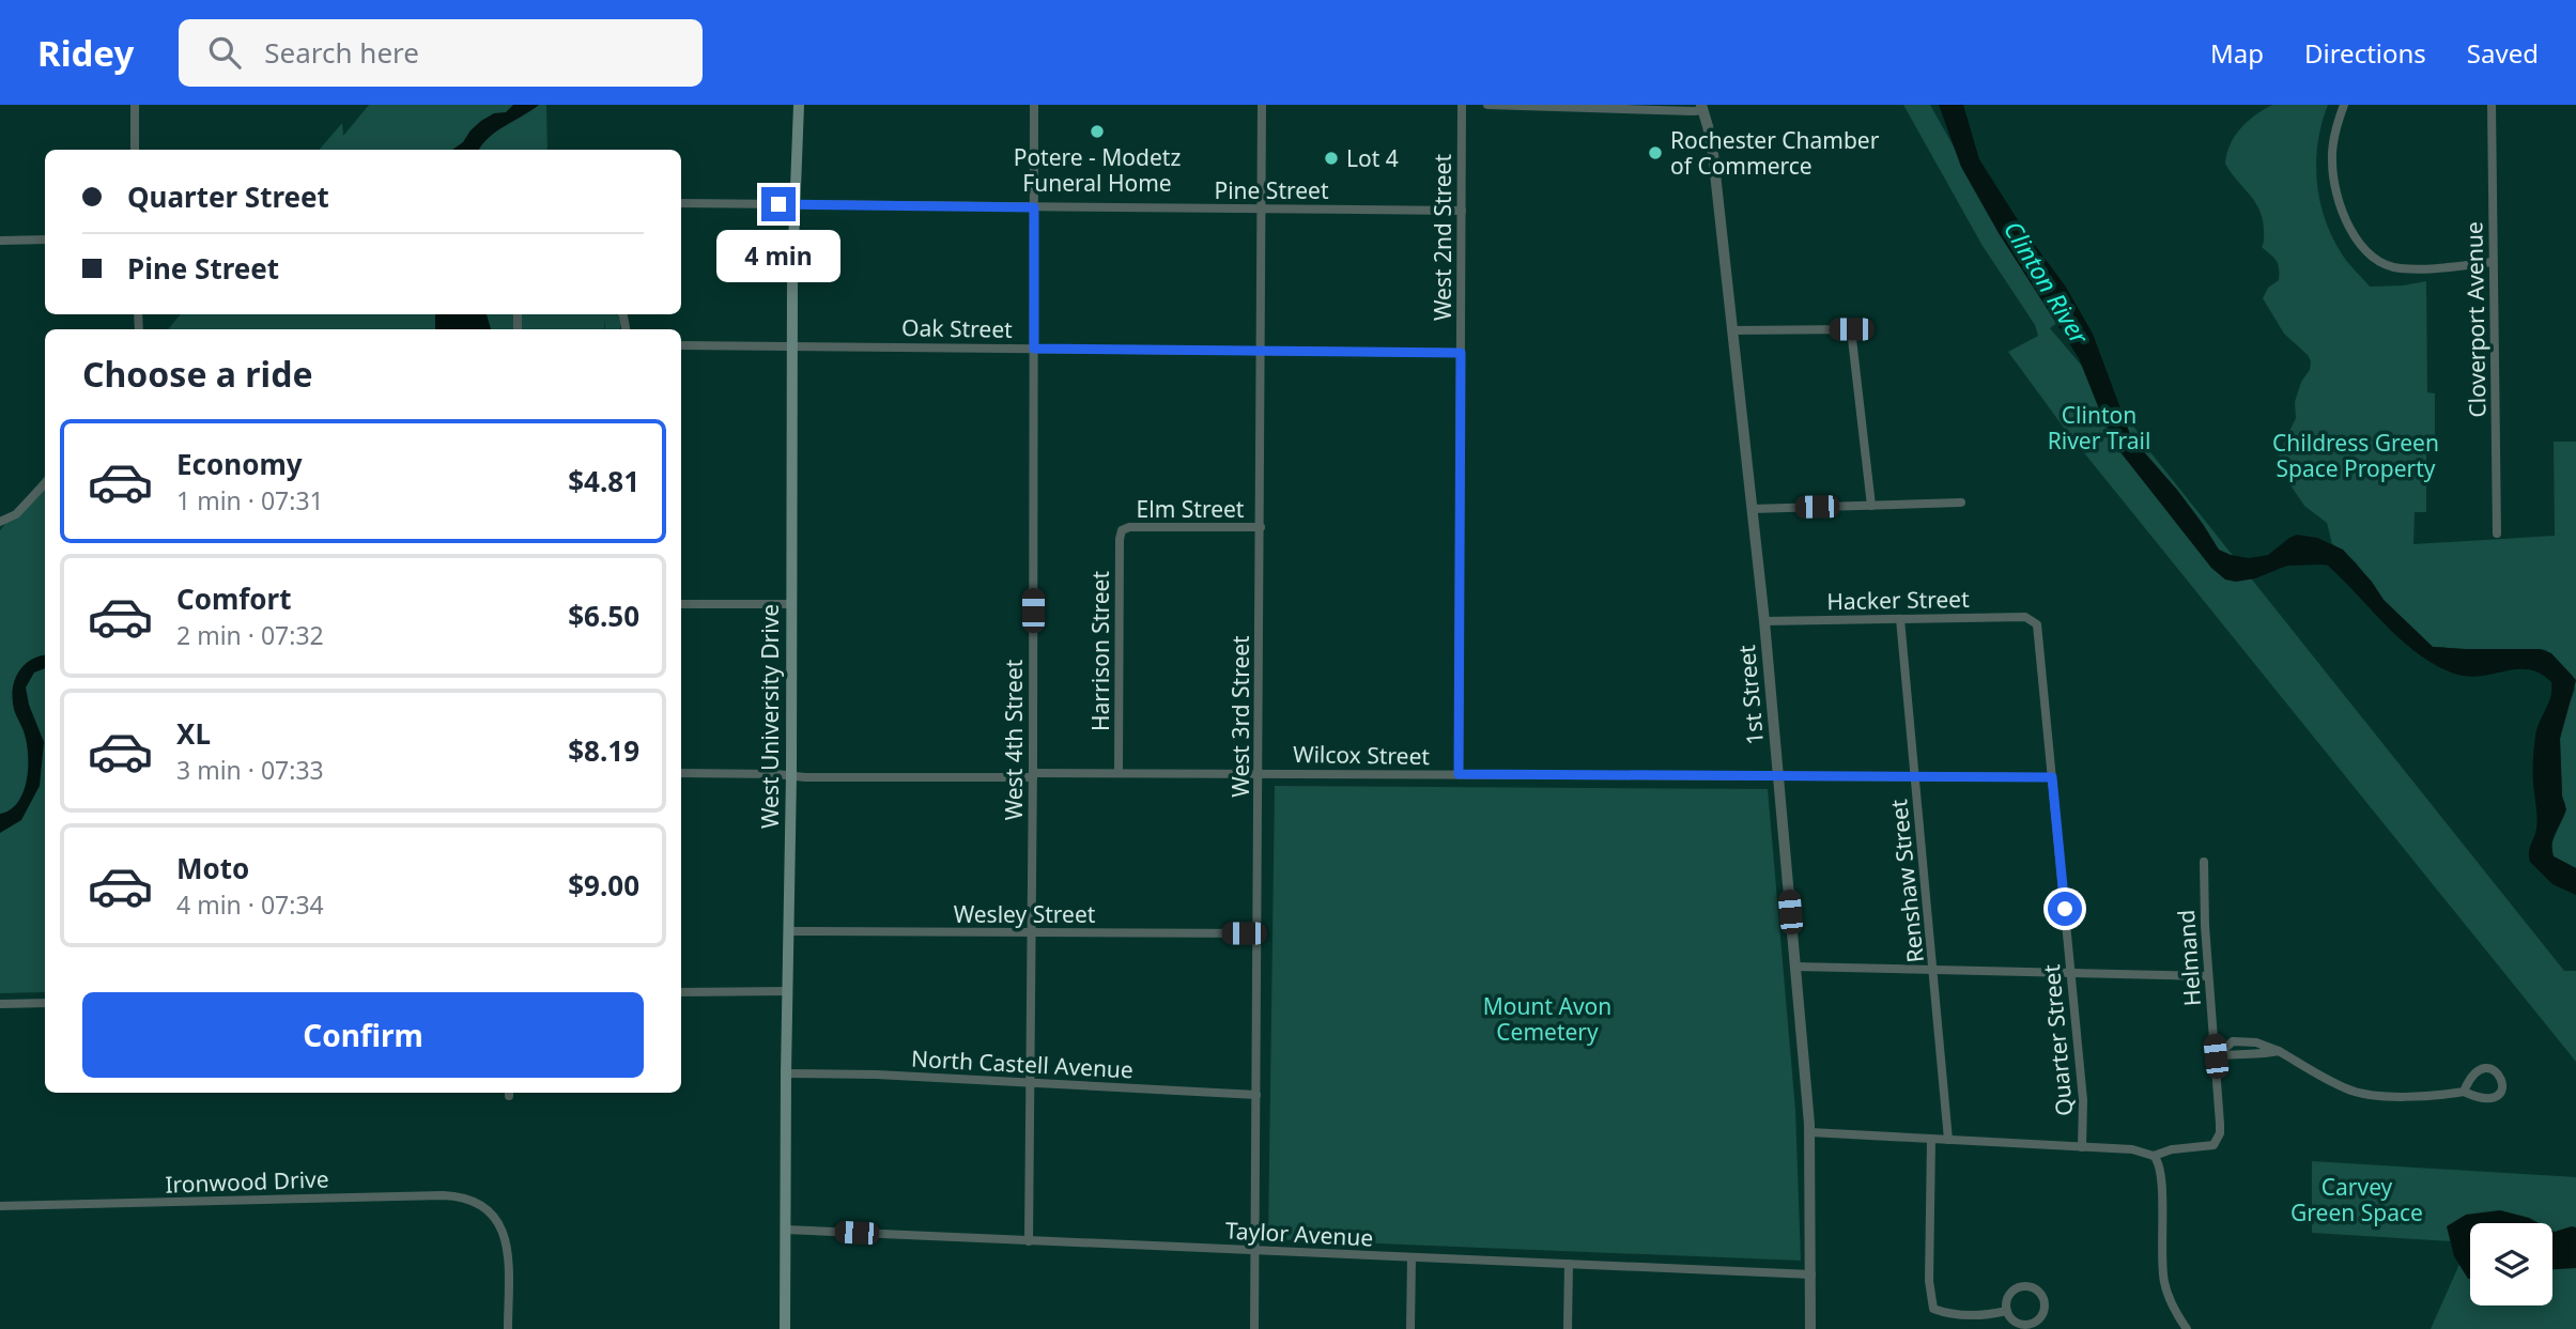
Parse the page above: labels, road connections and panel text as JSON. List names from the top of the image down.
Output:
{
  "streets": {
    "main road": ["West University Drive"],
    "street": [
      "Pine Street",
      "West 2nd Street",
      "Cloverport Avenue",
      "Oak Street",
      "Elm Street",
      "Hacker Street",
      "Harrison Street",
      "1st Street",
      "West 3rd Street",
      "West 4th Street",
      "Wilcox Street",
      "Renshaw Street",
      "Wesley Street",
      "Helmand",
      "Quarter Street",
      "North Castell Avenue",
      "Ironwood Drive",
      "Taylor Avenue"
    ]
  },
  "crossings": [
    ["Pine Street", "West 2nd Street"],
    ["Pine Street", "West University Drive"],
    ["Pine Street", "West 3rd Street"],
    ["Pine Street", "West 4th Street"],
    ["West 2nd Street", "Oak Street"],
    ["West 2nd Street", "Wilcox Street"],
    ["Oak Street", "West University Drive"],
    ["Oak Street", "West 3rd Street"],
    ["Oak Street", "West 4th Street"],
    ["Elm Street", "Harrison Street"],
    ["Elm Street", "West 3rd Street"],
    ["Hacker Street", "1st Street"],
    ["Hacker Street", "Renshaw Street"],
    ["Hacker Street", "Quarter Street"],
    ["Harrison Street", "Wilcox Street"],
    ["1st Street", "Wilcox Street"],
    ["1st Street", "Taylor Avenue"],
    ["West University Drive", "Wilcox Street"],
    ["West University Drive", "Wesley Street"],
    ["West University Drive", "North Castell Avenue"],
    ["West University Drive", "Taylor Avenue"],
    ["West 3rd Street", "Wilcox Street"],
    ["West 3rd Street", "Wesley Street"],
    ["West 3rd Street", "North Castell Avenue"],
    ["West 3rd Street", "Taylor Avenue"],
    ["West 4th Street", "Wilcox Street"],
    ["West 4th Street", "Wesley Street"],
    ["West 4th Street", "North Castell Avenue"],
    ["West 4th Street", "Taylor Avenue"],
    ["Wilcox Street", "Renshaw Street"],
    ["Wilcox Street", "Quarter Street"]
  ],
  "water": ["Clinton River"],
  "parks": [
    "Clinton River Trail",
    "Childress Green Space Property",
    "Mount Avon Cemetery",
    "Carvey Green Space"
  ],
  "places": ["Potere - Modetz Funeral Home", "Rochester Chamber of Commerce", "Lot 4"],
  "page": {
    "header": "Ridey",
    "search": "Search here",
    "nav": ["Map", "Directions", "Saved"],
    "banner": ["Quarter Street", "Pine Street"],
    "bubble": "4 min",
    "heading": "Choose a ride",
    "list": [
      {
        "name": "Economy",
        "note": "1 min · 07:31",
        "value": "$4.81"
      },
      {
        "name": "Comfort",
        "note": "2 min · 07:32",
        "value": "$6.50"
      },
      {
        "name": "XL",
        "note": "3 min · 07:33",
        "value": "$8.19"
      },
      {
        "name": "Moto",
        "note": "4 min · 07:34",
        "value": "$9.00"
      }
    ],
    "buttons": "Confirm"
  }
}
